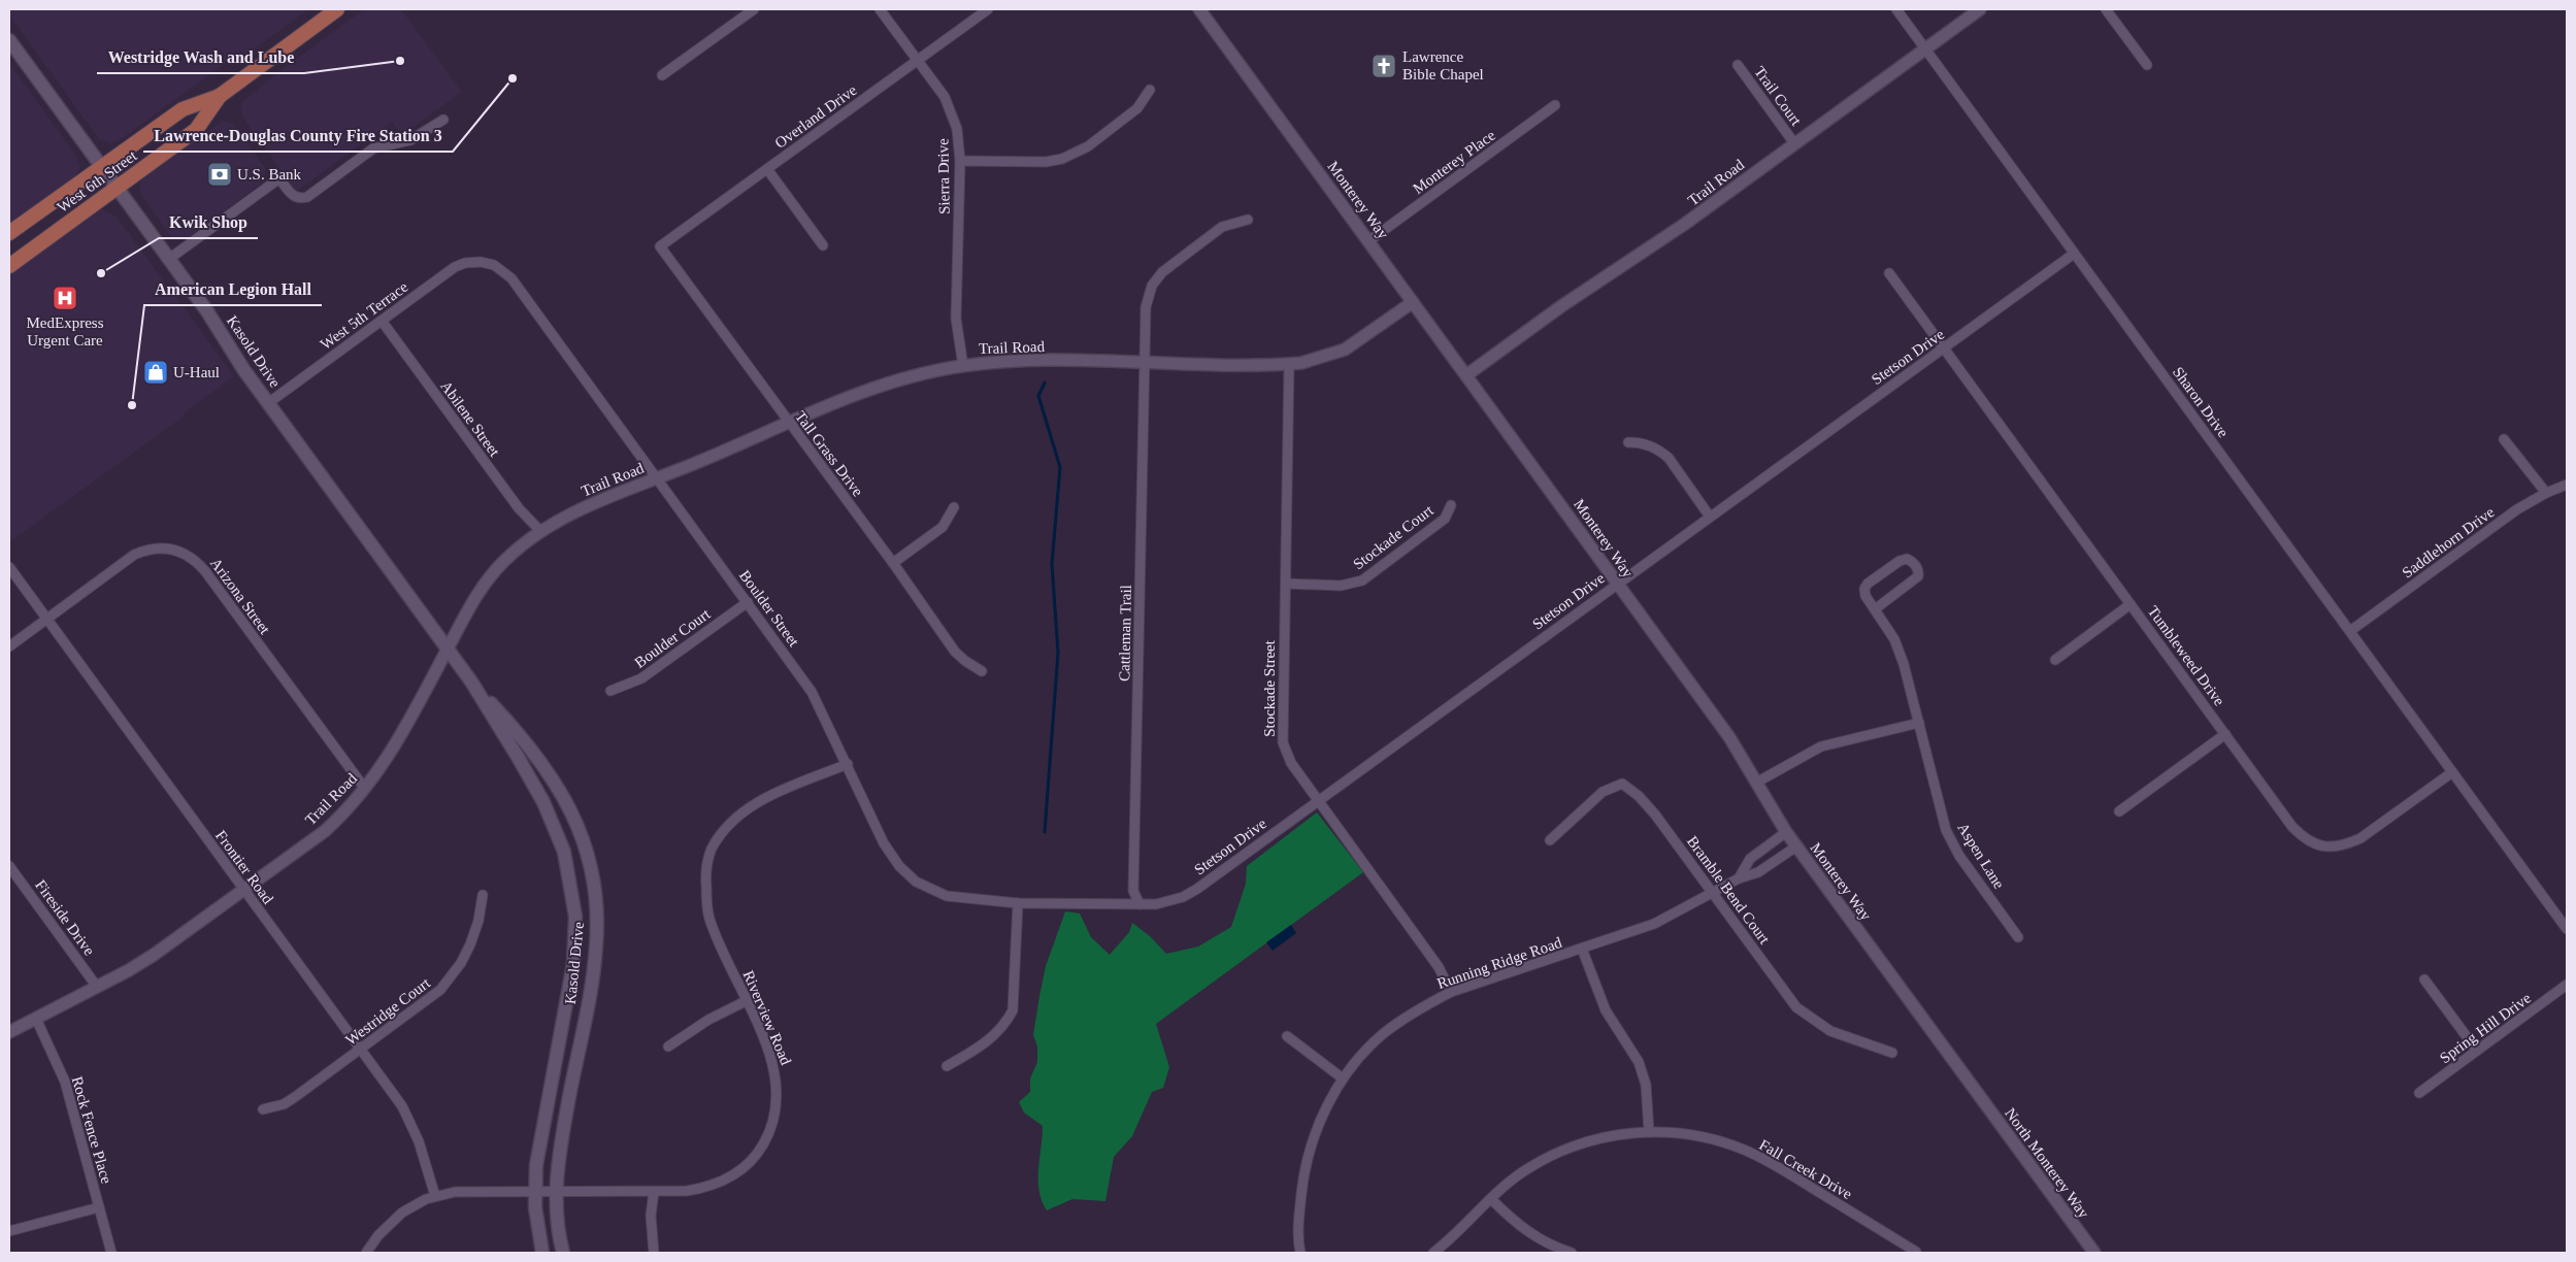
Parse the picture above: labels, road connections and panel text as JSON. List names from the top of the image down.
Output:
{
  "streets": {
    "main road": ["West 6th Street", "Kasold Drive"],
    "street": [
      "Trail Court",
      "Overland Drive",
      "Monterey Place",
      "Sierra Drive",
      "Trail Road",
      "Monterey Way",
      "West 5th Terrace",
      "Stetson Drive",
      "Sharon Drive",
      "Abilene Street",
      "Tall Grass Drive",
      "Stockade Court",
      "Saddlehorn Drive",
      "Arizona Street",
      "Boulder Street",
      "Cattleman Trail",
      "Boulder Court",
      "Tumbleweed Drive",
      "Stockade Street",
      "Aspen Lane",
      "Frontier Road",
      "Bramble Bend Court",
      "Fireside Drive",
      "Running Ridge Road",
      "Westridge Court",
      "Riverview Road",
      "Spring Hill Drive",
      "Rock Fence Place",
      "North Monterey Way",
      "Fall Creek Drive"
    ]
  },
  "crossings": [
    ["Trail Court", "Trail Road"],
    ["Overland Drive", "Sierra Drive"],
    ["Overland Drive", "Tall Grass Drive"],
    ["Monterey Place", "Monterey Way"],
    ["Sierra Drive", "Trail Road"],
    ["West 6th Street", "Kasold Drive"],
    ["Trail Road", "Monterey Way"],
    ["Trail Road", "Kasold Drive"],
    ["Trail Road", "Sharon Drive"],
    ["Trail Road", "Abilene Street"],
    ["Trail Road", "Tall Grass Drive"],
    ["Trail Road", "Arizona Street"],
    ["Trail Road", "Boulder Street"],
    ["Trail Road", "Cattleman Trail"],
    ["Trail Road", "Stockade Street"],
    ["Trail Road", "Frontier Road"],
    ["Trail Road", "Fireside Drive"],
    ["Trail Road", "Rock Fence Place"],
    ["Monterey Way", "Stetson Drive"],
    ["Monterey Way", "Running Ridge Road"],
    ["Monterey Way", "North Monterey Way"],
    ["West 5th Terrace", "Kasold Drive"],
    ["West 5th Terrace", "Abilene Street"],
    ["West 5th Terrace", "Boulder Street"],
    ["Kasold Drive", "Riverview Road"],
    ["Stetson Drive", "Sharon Drive"],
    ["Stetson Drive", "Boulder Street"],
    ["Stetson Drive", "Cattleman Trail"],
    ["Stetson Drive", "Tumbleweed Drive"],
    ["Stetson Drive", "Stockade Street"],
    ["Sharon Drive", "Saddlehorn Drive"],
    ["Sharon Drive", "Tumbleweed Drive"],
    ["Stockade Court", "Stockade Street"],
    ["Arizona Street", "Frontier Road"],
    ["Boulder Street", "Boulder Court"],
    ["Boulder Street", "Riverview Road"],
    ["Stockade Street", "Running Ridge Road"],
    ["Frontier Road", "Westridge Court"],
    ["Frontier Road", "Riverview Road"],
    ["Bramble Bend Court", "Running Ridge Road"]
  ],
  "places": {
    "other": [
      "Westridge Wash and Lube",
      "Lawrence-Douglas County Fire Station 3",
      "Kwik Shop",
      "American Legion Hall"
    ],
    "church": ["Lawrence Bible Chapel"],
    "bank": ["U.S. Bank"],
    "hospital": ["MedExpress Urgent Care"],
    "shop": ["U-Haul"]
  }
}
